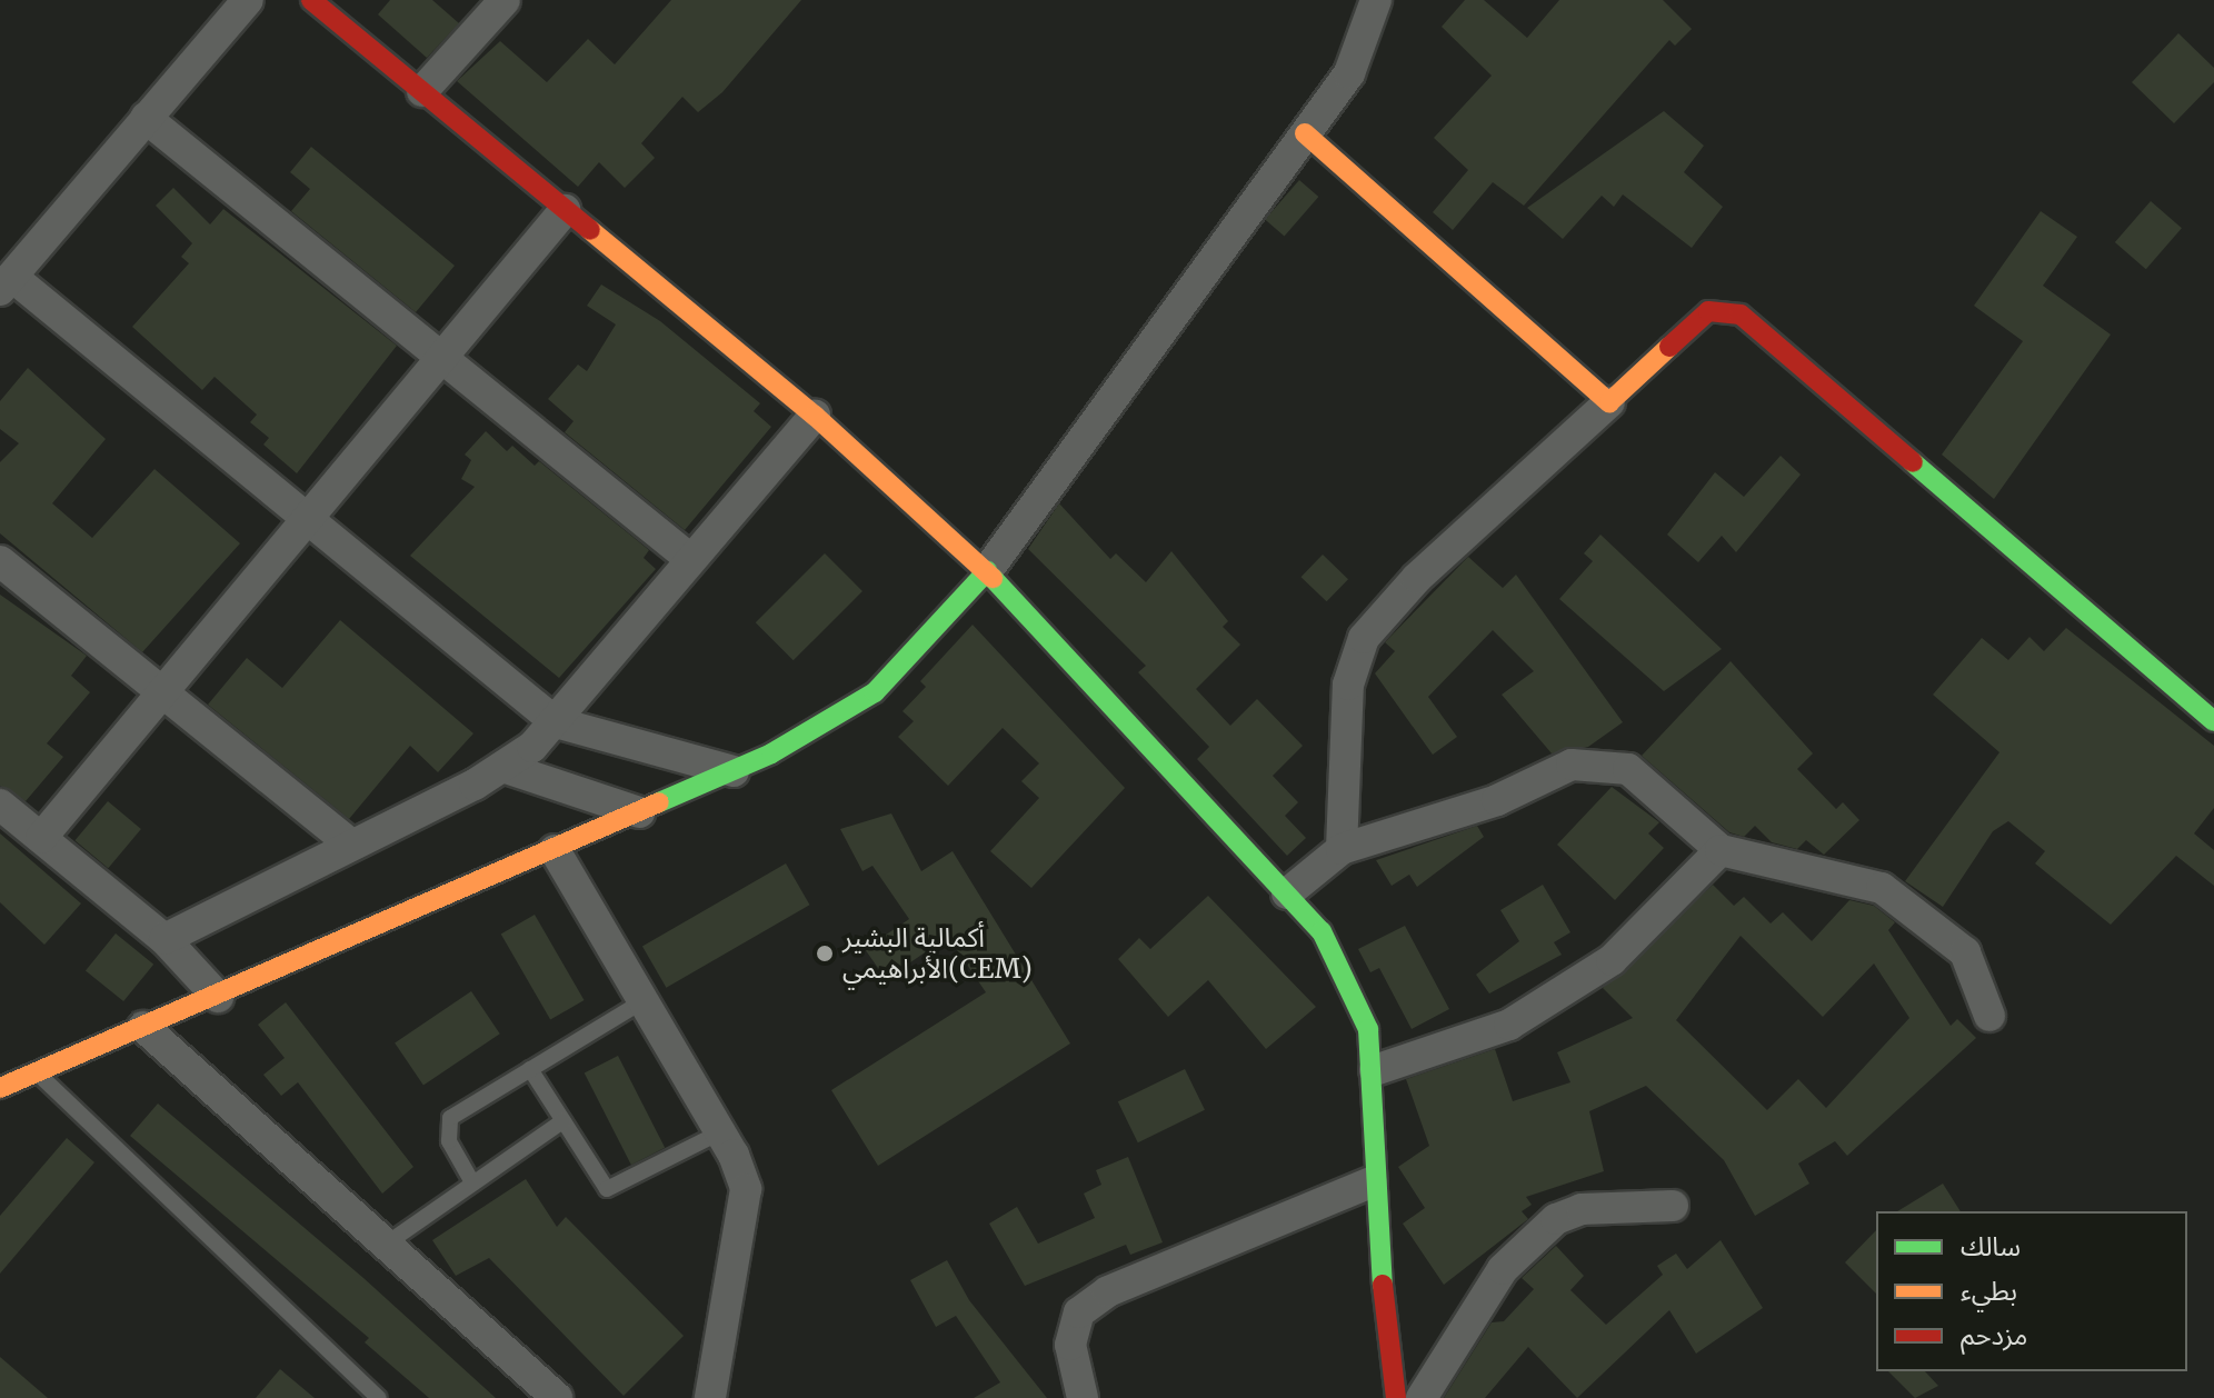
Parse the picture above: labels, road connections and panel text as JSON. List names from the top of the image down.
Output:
{
  "places": ["أكمالية البشير الأبراهيمي(CEM)"],
  "legend": ["سالك", "بطيء", "مزدحم"]
}
